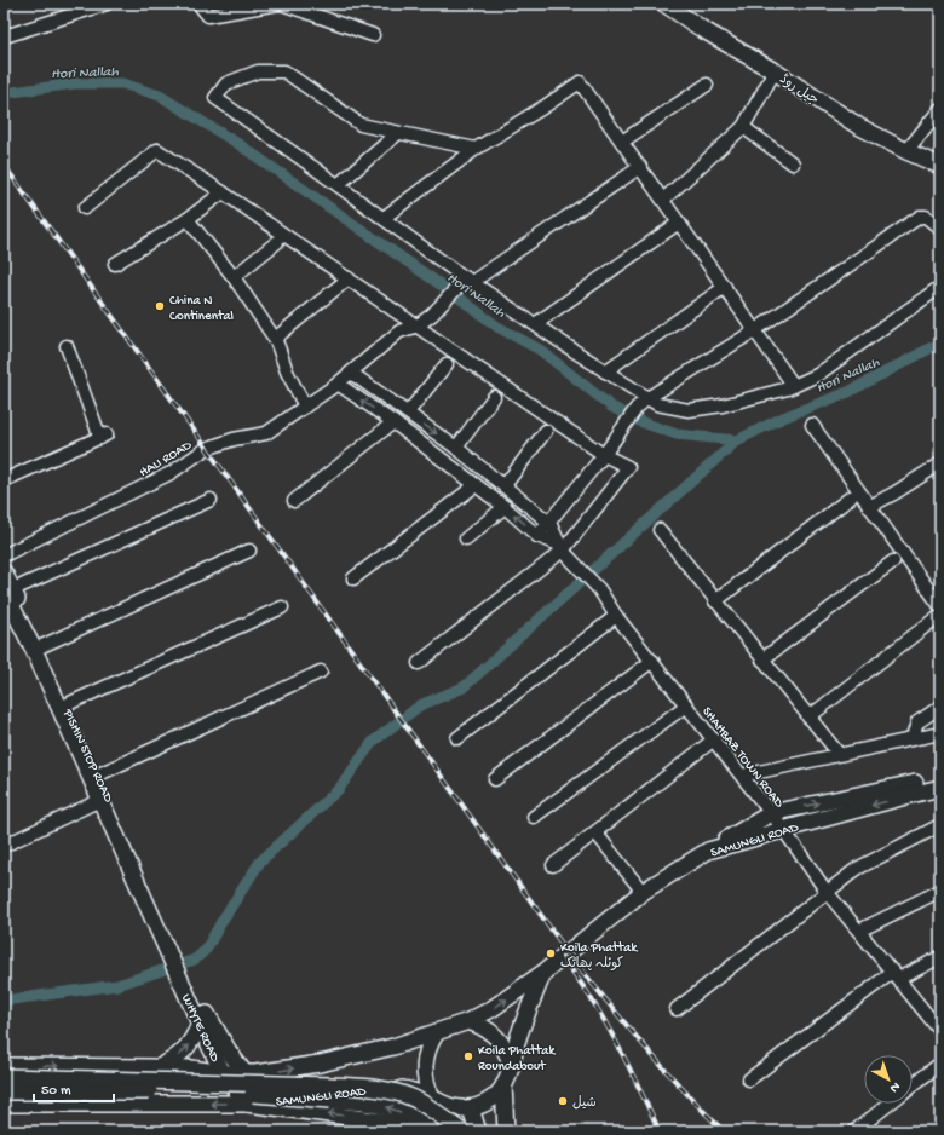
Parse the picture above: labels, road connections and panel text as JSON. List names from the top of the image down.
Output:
{
  "streets": {
    "main road": [
      "جیل روڈ",
      "PISHIN STOP ROAD",
      "SAMUNGLI ROAD",
      "WHYTE ROAD"
    ],
    "street": ["HALI ROAD", "SHAHBAZ TOWN ROAD"]
  },
  "crossings": [
    ["PISHIN STOP ROAD", "WHYTE ROAD"],
    ["SHAHBAZ TOWN ROAD", "SAMUNGLI ROAD"],
    ["SAMUNGLI ROAD", "WHYTE ROAD"]
  ],
  "water": ["Hori Nallah"],
  "places": [
    "China N Continental",
    "Koila Phattak کوئلہ پھاٹک",
    "Koila Phattak Roundabout",
    "شیل"
  ],
  "scale_bar": "50 m",
  "north": "bottom right"
}
